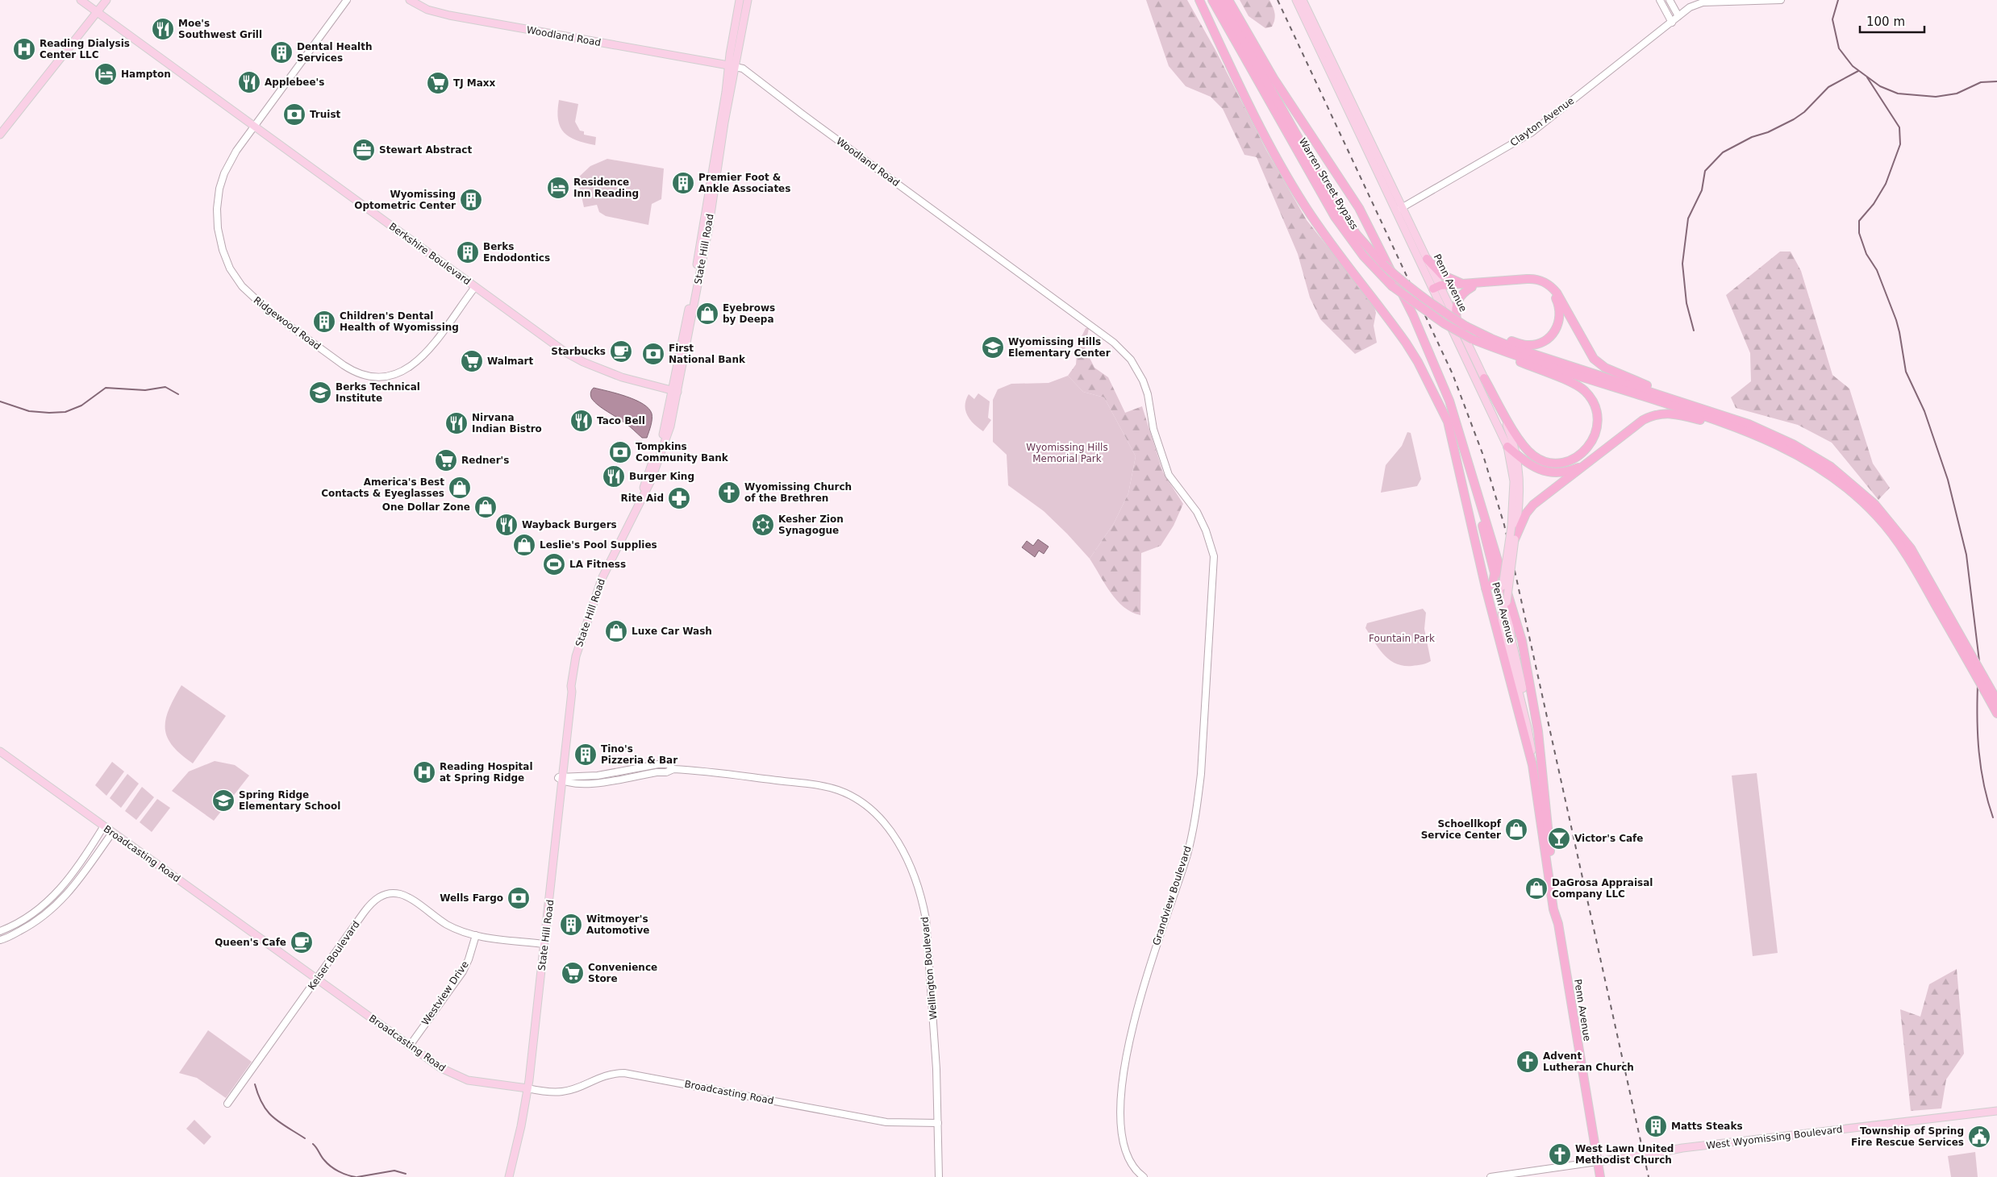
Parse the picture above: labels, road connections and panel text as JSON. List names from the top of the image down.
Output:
{
  "streets": {
    "highway": ["Warren Street Bypass", "Penn Avenue"],
    "main road": [
      "Woodland Road",
      "State Hill Road",
      "Berkshire Boulevard",
      "Broadcasting Road",
      "West Wyomissing Boulevard"
    ],
    "street": [
      "Clayton Avenue",
      "Ridgewood Road",
      "Grandview Boulevard",
      "Keiser Boulevard",
      "Wellington Boulevard",
      "Westview Drive"
    ]
  },
  "crossings": [
    ["Woodland Road", "State Hill Road"],
    ["Woodland Road", "Grandview Boulevard"],
    ["Clayton Avenue", "Penn Avenue"],
    ["State Hill Road", "Berkshire Boulevard"],
    ["State Hill Road", "Broadcasting Road"],
    ["State Hill Road", "Wellington Boulevard"],
    ["Berkshire Boulevard", "Ridgewood Road"],
    ["Penn Avenue", "West Wyomissing Boulevard"],
    ["Broadcasting Road", "Keiser Boulevard"],
    ["Broadcasting Road", "Wellington Boulevard"],
    ["Broadcasting Road", "Westview Drive"],
    ["Keiser Boulevard", "Westview Drive"]
  ],
  "parks": ["Wyomissing Hills Memorial Park", "Fountain Park"],
  "places": {
    "restaurant": [
      "Moe's Southwest Grill",
      "Applebee's",
      "Taco Bell",
      "Nirvana Indian Bistro",
      "Burger King",
      "Wayback Burgers"
    ],
    "hospital": ["Reading Dialysis Center LLC", "Reading Hospital at Spring Ridge"],
    "building": [
      "Dental Health Services",
      "Premier Foot & Ankle Associates",
      "Wyomissing Optometric Center",
      "Berks Endodontics",
      "Children's Dental Health of Wyomissing",
      "Tino's Pizzeria & Bar",
      "Witmoyer's Automotive",
      "Matts Steaks"
    ],
    "hotel": ["Hampton", "Residence Inn Reading"],
    "supermarket": [
      "TJ Maxx",
      "Walmart",
      "Redner's",
      "Convenience Store"
    ],
    "bank": [
      "Truist",
      "First National Bank",
      "Tompkins Community Bank",
      "Wells Fargo"
    ],
    "office": ["Stewart Abstract"],
    "shop": [
      "Eyebrows by Deepa",
      "America's Best Contacts & Eyeglasses",
      "One Dollar Zone",
      "Leslie's Pool Supplies",
      "Luxe Car Wash",
      "Schoellkopf Service Center",
      "DaGrosa Appraisal Company LLC"
    ],
    "school or university": ["Wyomissing Hills Elementary Center", "Berks Technical Institute", "Spring Ridge Elementary School"],
    "cafe": ["Starbucks", "Queen's Cafe"],
    "church": ["Wyomissing Church of the Brethren", "Advent Lutheran Church", "West Lawn United Methodist Church"],
    "pharmacy": ["Rite Aid"],
    "synagogue": ["Kesher Zion Synagogue"],
    "sports": ["LA Fitness"],
    "bar": ["Victor's Cafe"],
    "public building": ["Township of Spring Fire Rescue Services"]
  },
  "scale_bar": "100 m"
}
